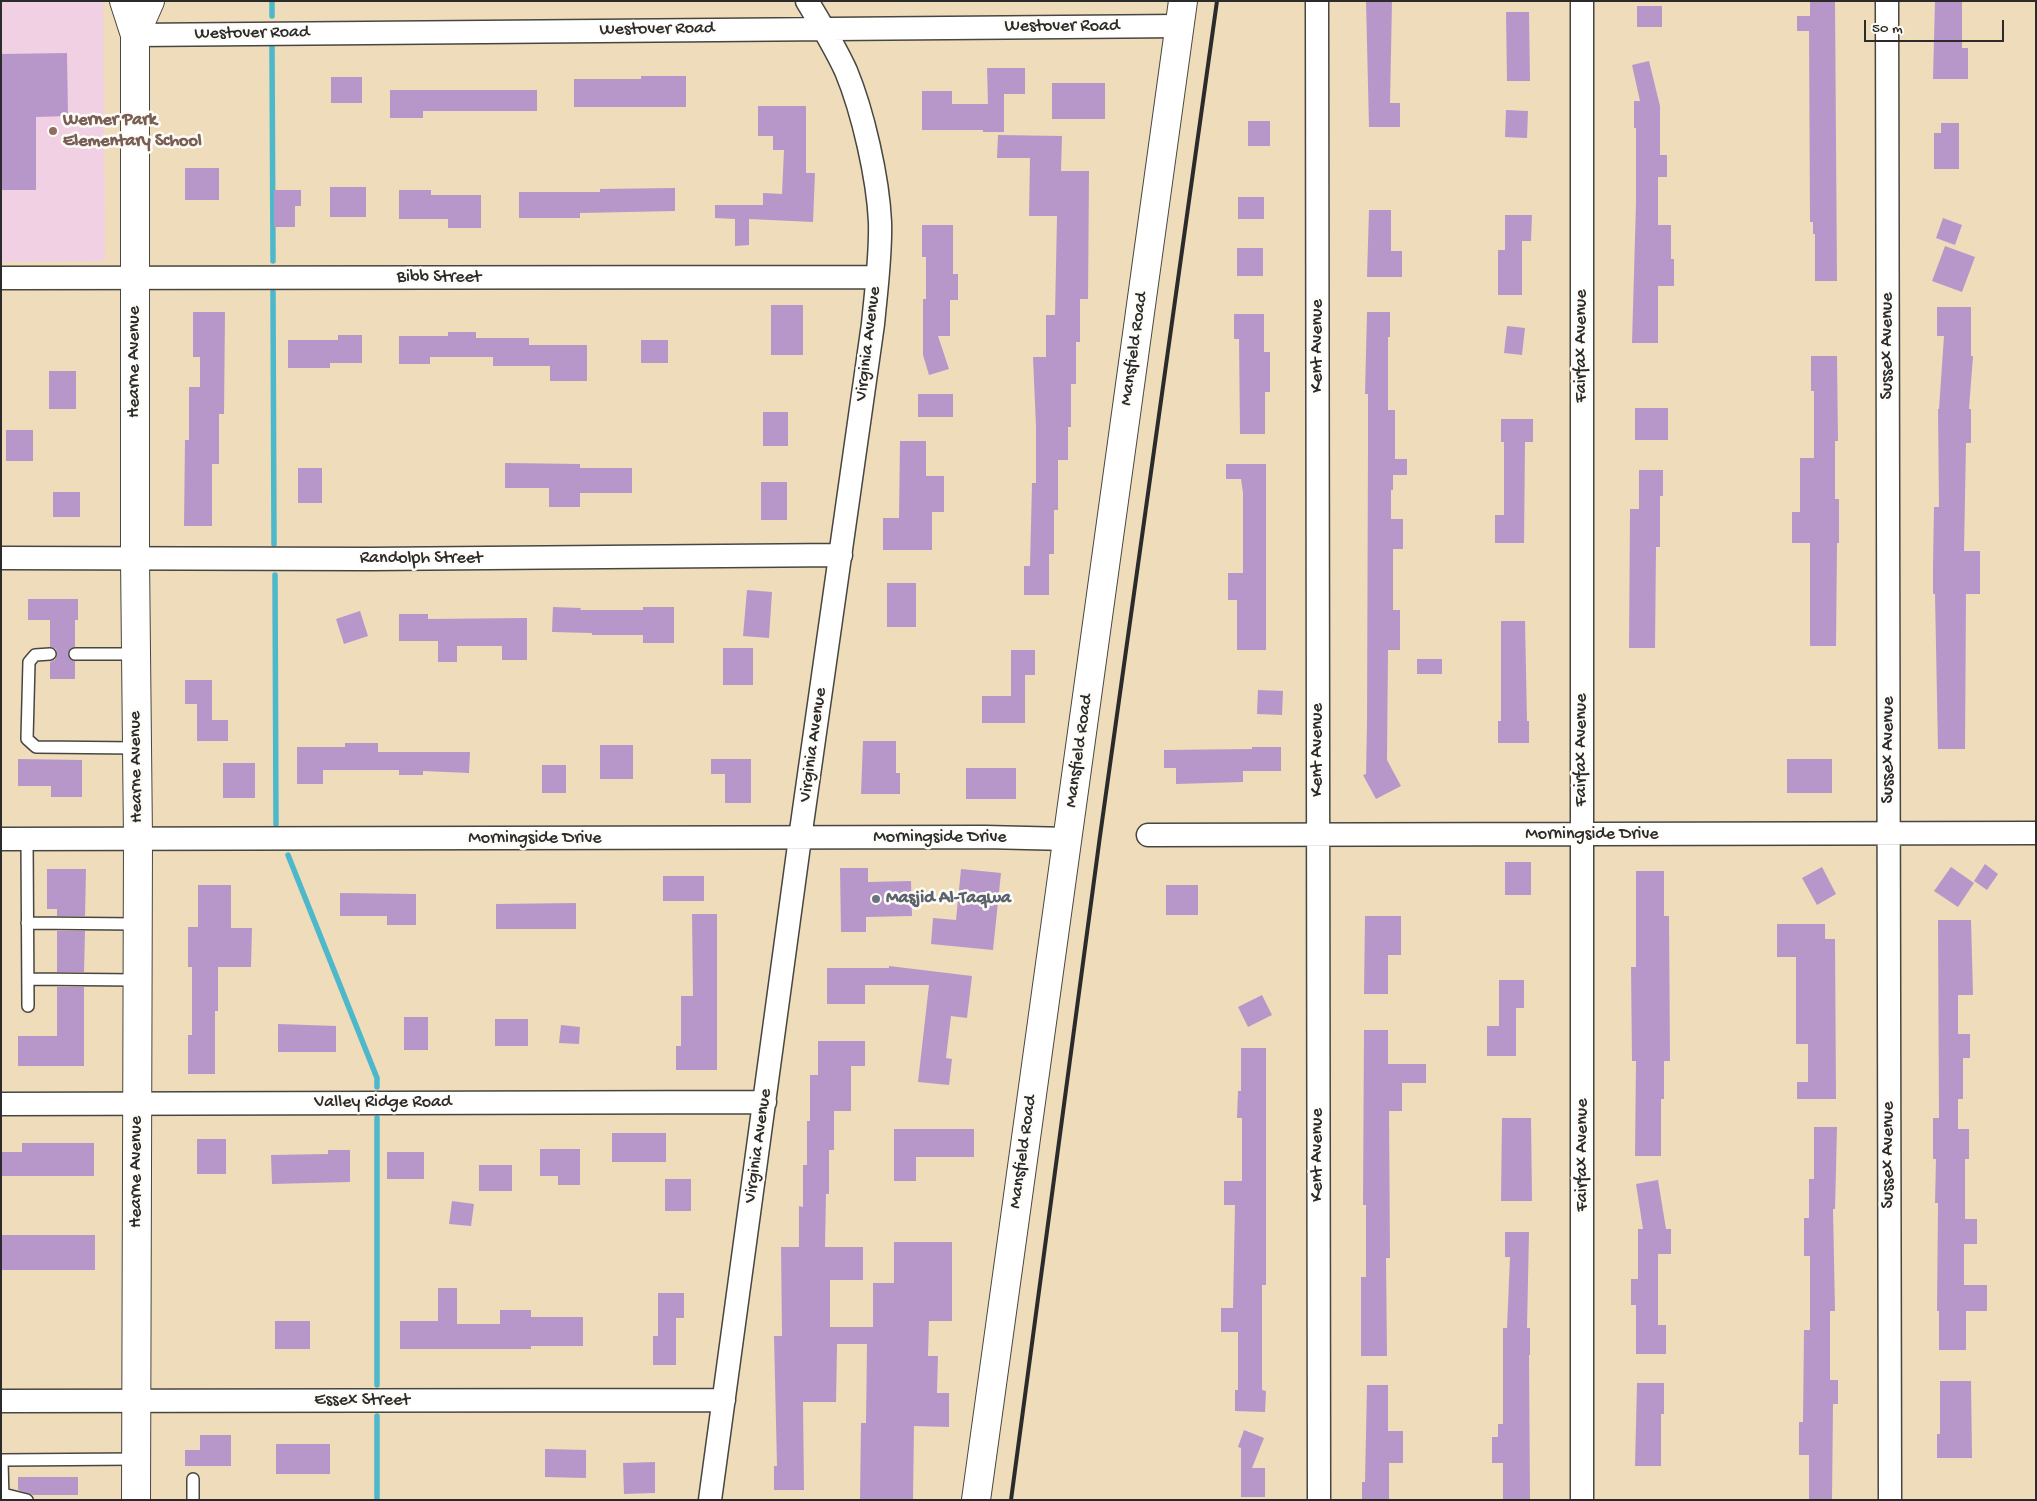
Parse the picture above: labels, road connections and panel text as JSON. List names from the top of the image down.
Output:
{
  "streets": {
    "main road": ["Mansfield Road", "Hearne Avenue"],
    "street": [
      "Westover Road",
      "Bibb Street",
      "Virginia Avenue",
      "Kent Avenue",
      "Fairfax Avenue",
      "Sussex Avenue",
      "Randolph Street",
      "Morningside Drive",
      "Valley Ridge Road",
      "Essex Street"
    ]
  },
  "crossings": [
    ["Westover Road", "Virginia Avenue"],
    ["Westover Road", "Mansfield Road"],
    ["Westover Road", "Hearne Avenue"],
    ["Bibb Street", "Virginia Avenue"],
    ["Bibb Street", "Hearne Avenue"],
    ["Virginia Avenue", "Randolph Street"],
    ["Virginia Avenue", "Morningside Drive"],
    ["Virginia Avenue", "Valley Ridge Road"],
    ["Virginia Avenue", "Essex Street"],
    ["Kent Avenue", "Morningside Drive"],
    ["Fairfax Avenue", "Morningside Drive"],
    ["Sussex Avenue", "Morningside Drive"],
    ["Mansfield Road", "Morningside Drive"],
    ["Hearne Avenue", "Randolph Street"],
    ["Hearne Avenue", "Morningside Drive"],
    ["Hearne Avenue", "Valley Ridge Road"],
    ["Hearne Avenue", "Essex Street"]
  ],
  "places": ["Werner Park Elementary School", "Masjid Al-Taqwa"],
  "scale_bar": "50 m"
}
